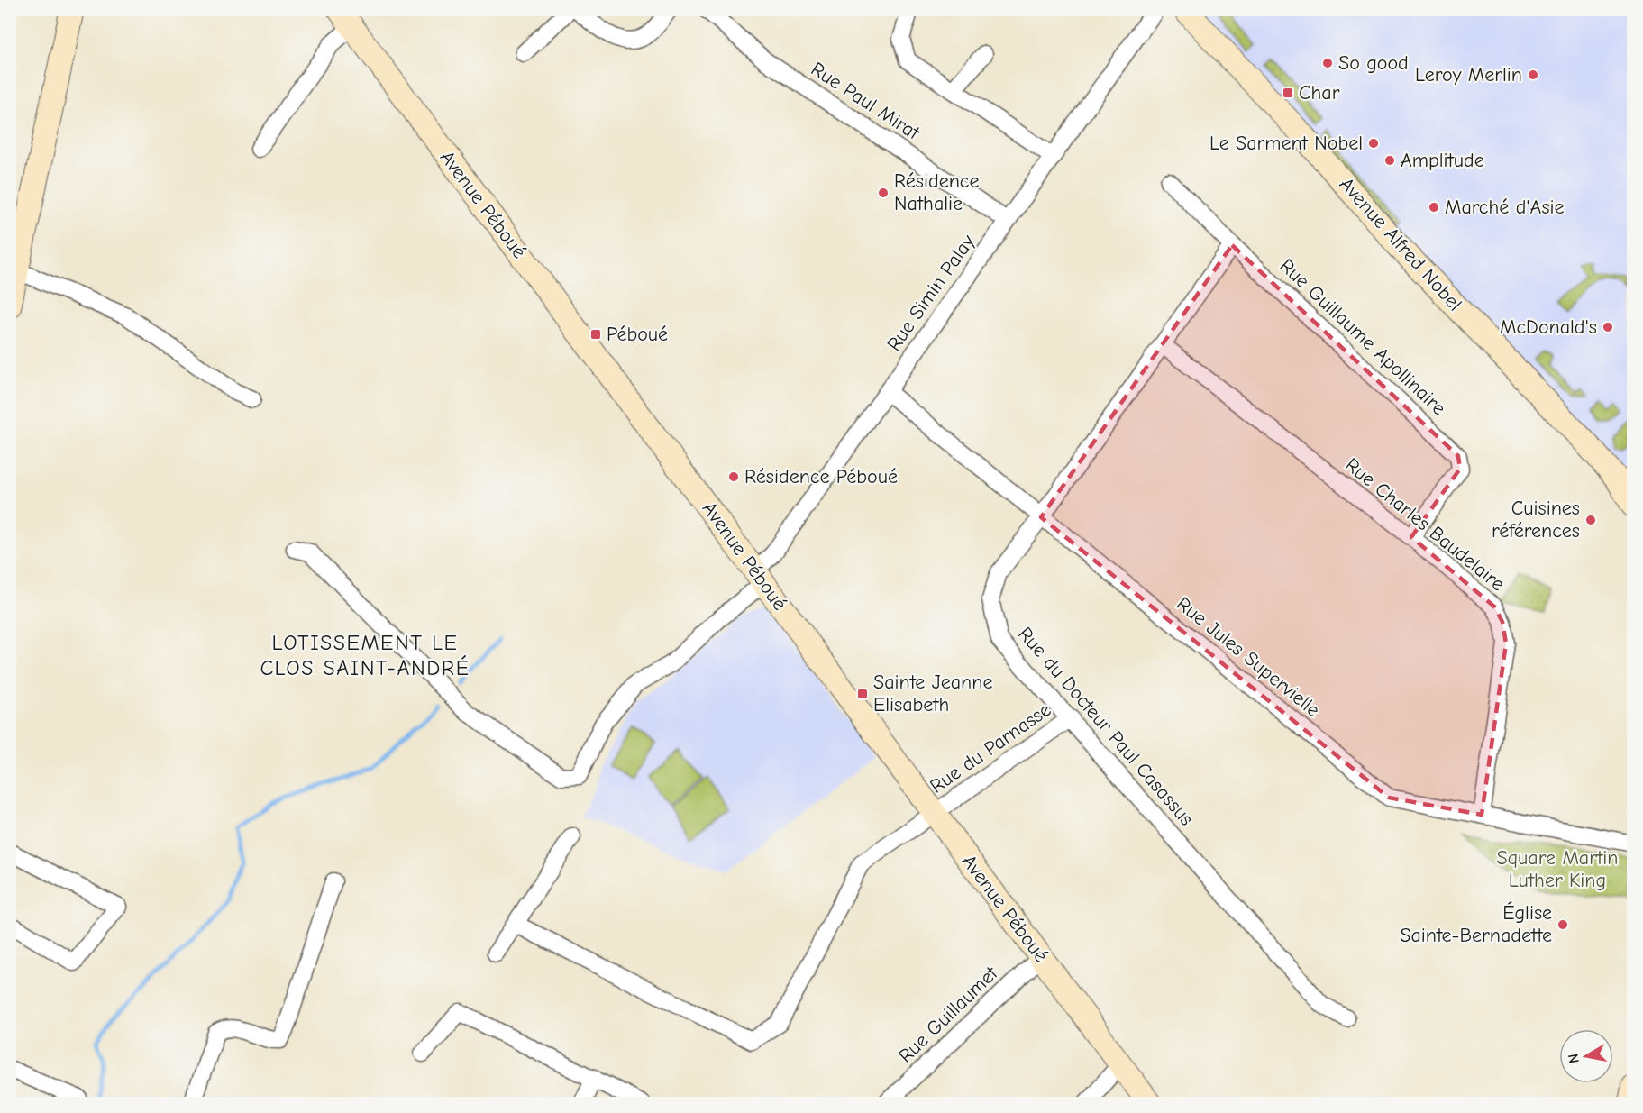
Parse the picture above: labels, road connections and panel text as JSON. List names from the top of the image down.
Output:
{
  "streets": {
    "street": [
      "Rue Paul Mirat",
      "Avenue Péboué",
      "Avenue Alfred Nobel",
      "Rue Simin Palay",
      "Rue Guillaume Apollinaire",
      "Rue Charles Baudelaire",
      "Rue Jules Supervielle",
      "Rue du Docteur Paul Casassus",
      "Rue du Parnasse",
      "Rue Guillaumet"
    ]
  },
  "crossings": [
    ["Rue Paul Mirat", "Rue Simin Palay"],
    ["Avenue Péboué", "Rue Simin Palay"],
    ["Avenue Péboué", "Rue du Parnasse"],
    ["Avenue Péboué", "Rue Guillaumet"],
    ["Rue Simin Palay", "Rue Jules Supervielle"],
    ["Rue Guillaume Apollinaire", "Rue Charles Baudelaire"],
    ["Rue Guillaume Apollinaire", "Rue du Docteur Paul Casassus"],
    ["Rue Charles Baudelaire", "Rue Jules Supervielle"],
    ["Rue Charles Baudelaire", "Rue du Docteur Paul Casassus"],
    ["Rue Jules Supervielle", "Rue du Docteur Paul Casassus"],
    ["Rue du Docteur Paul Casassus", "Rue du Parnasse"]
  ],
  "districts": ["LOTISSEMENT LE CLOS SAINT-ANDRÉ"],
  "parks": ["Square Martin Luther King"],
  "places": {
    "other": [
      "So good",
      "Leroy Merlin",
      "Le Sarment Nobel",
      "Amplitude",
      "Résidence Nathalie",
      "Marché d'Asie",
      "McDonald's",
      "Résidence Péboué",
      "Cuisines références",
      "Église Sainte-Bernadette"
    ],
    "transit": ["Char", "Péboué", "Sainte Jeanne Elisabeth"]
  },
  "north": "left"
}
